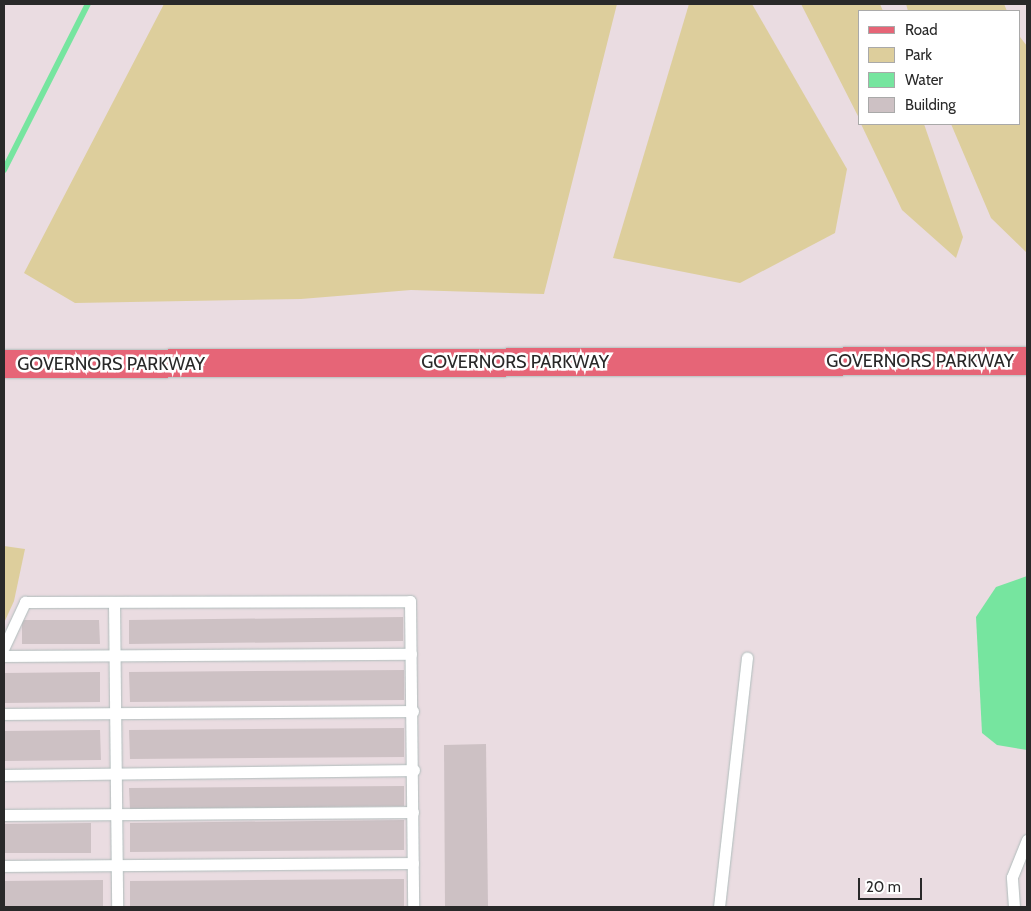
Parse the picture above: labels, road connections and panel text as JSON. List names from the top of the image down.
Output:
{
  "streets": {
    "main road": ["GOVERNORS PARKWAY"]
  },
  "legend": [
    "Road",
    "Park",
    "Water",
    "Building"
  ],
  "scale_bar": "20 m"
}
